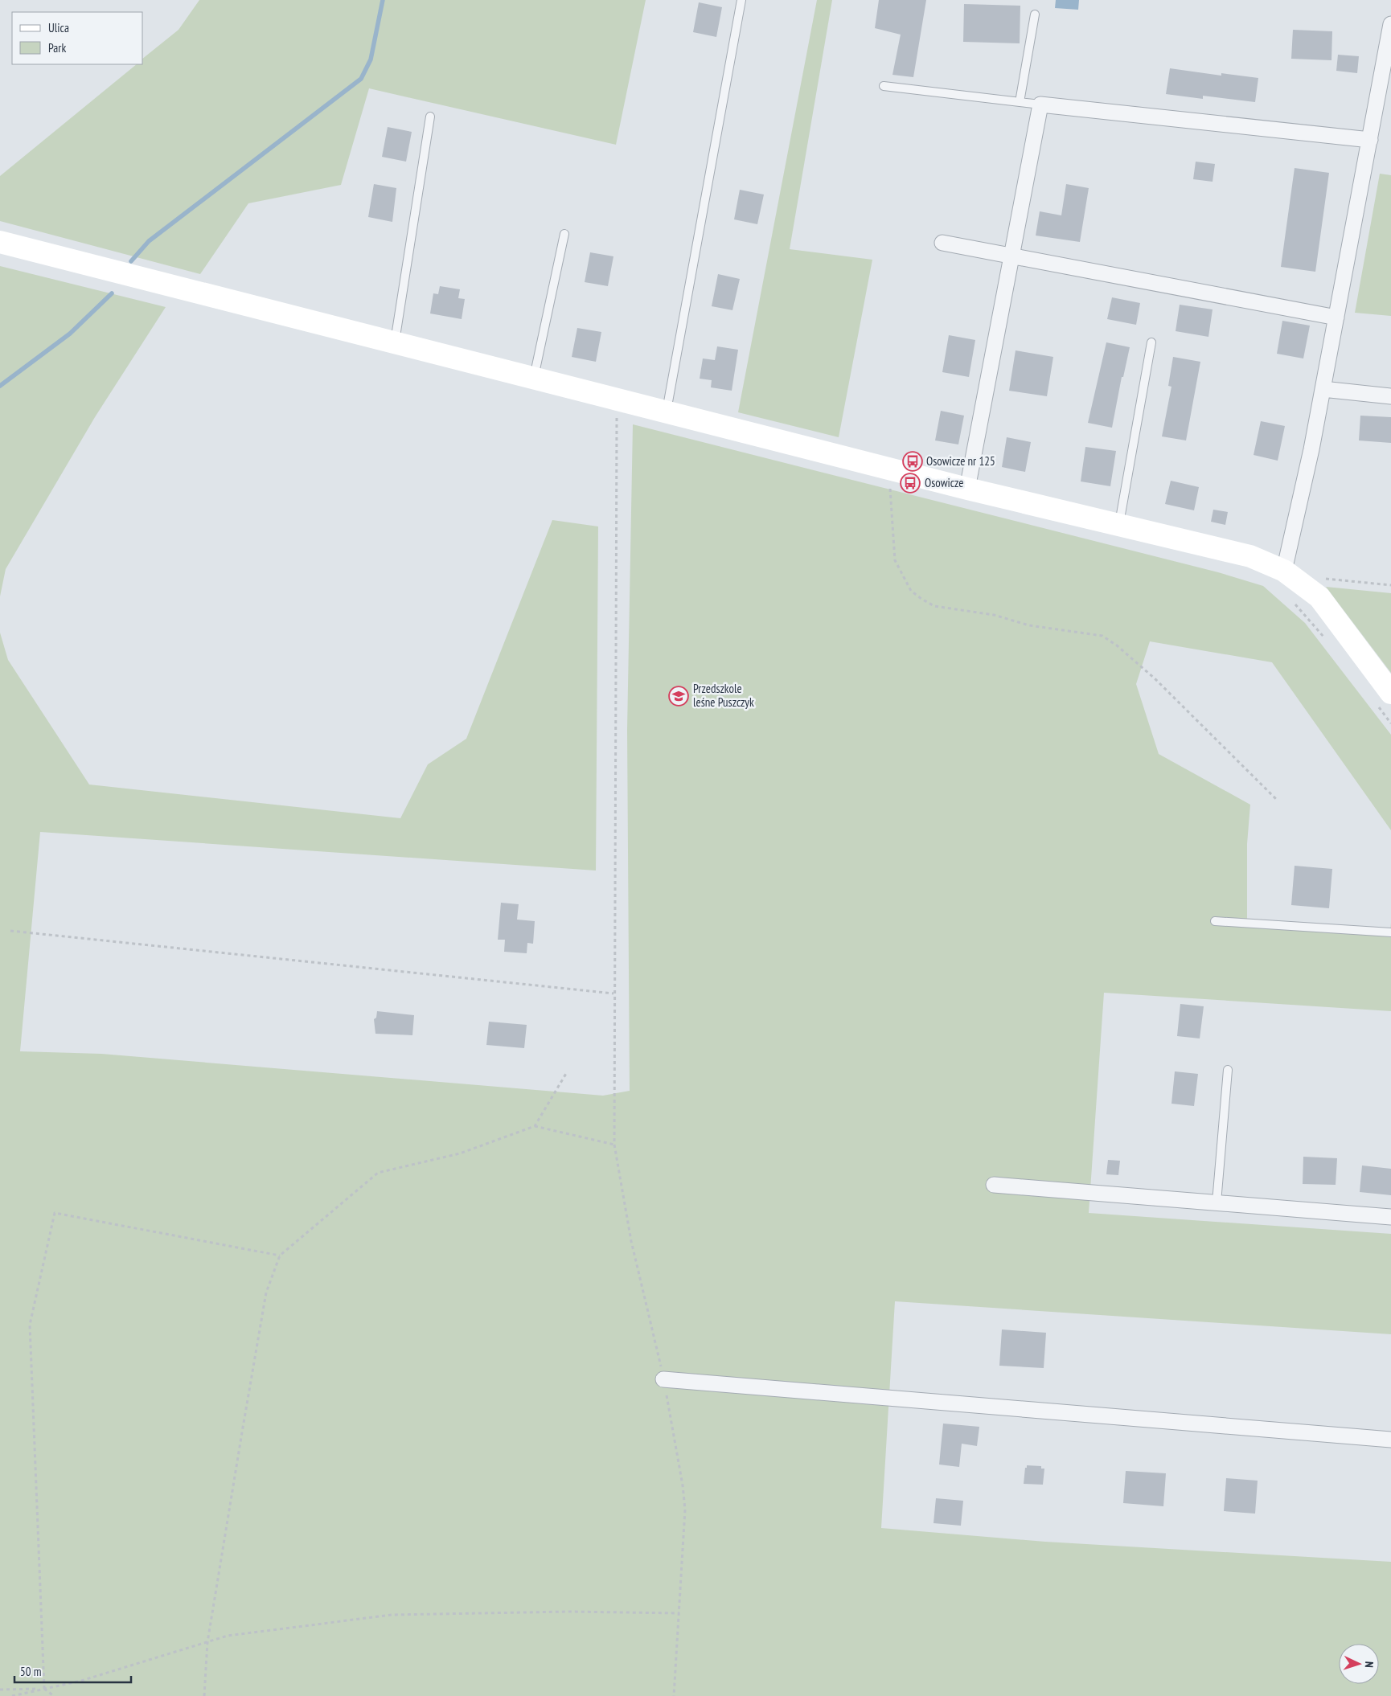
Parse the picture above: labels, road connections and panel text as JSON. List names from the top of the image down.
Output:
{
  "places": {
    "bus stop": ["Osowicze nr 125", "Osowicze"],
    "school or university": ["Przedszkole leśne Puszczyk"]
  },
  "legend": ["Ulica", "Park"],
  "scale_bar": "50 m",
  "north": "right"
}
